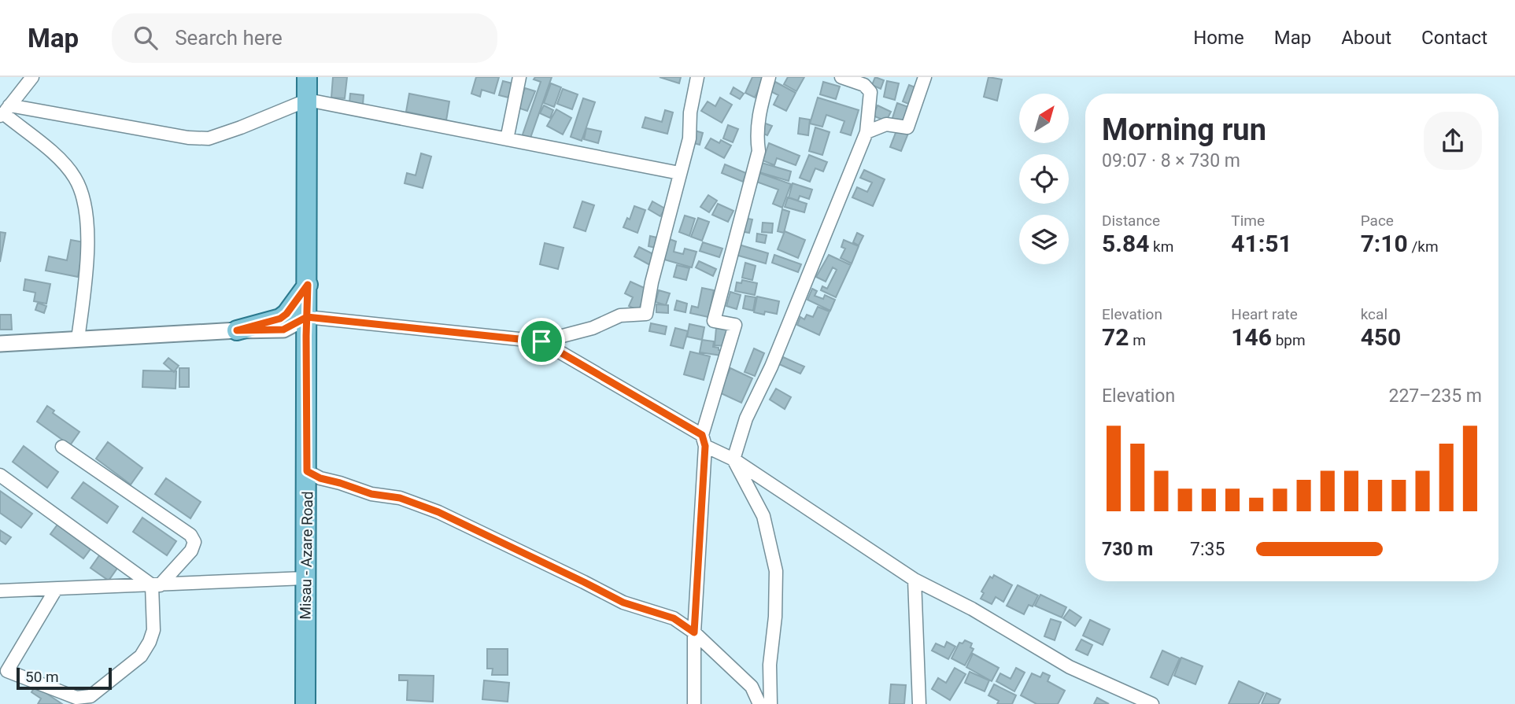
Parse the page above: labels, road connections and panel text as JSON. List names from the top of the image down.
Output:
{
  "streets": {
    "main road": ["Misau - Azare Road"]
  },
  "scale_bar": "50 m",
  "north": "top right",
  "page": {
    "header": "Map",
    "search": "Search here",
    "nav": [
      "Home",
      "Map",
      "About",
      "Contact"
    ],
    "heading": ["Morning run", "09:07 · 8 × 730 m"],
    "stats": [
      ["Distance", "5.84 km"],
      ["Time", "41:51"],
      ["Pace", "7:10 /km"],
      ["Elevation", "72 m"],
      ["Heart rate", "146 bpm"],
      ["kcal", "450"]
    ],
    "chart": ["Elevation", "227–235 m"],
    "list": [
      {
        "name": "730 m",
        "note": "7:35"
      }
    ],
    "scale": "50 m"
  }
}
